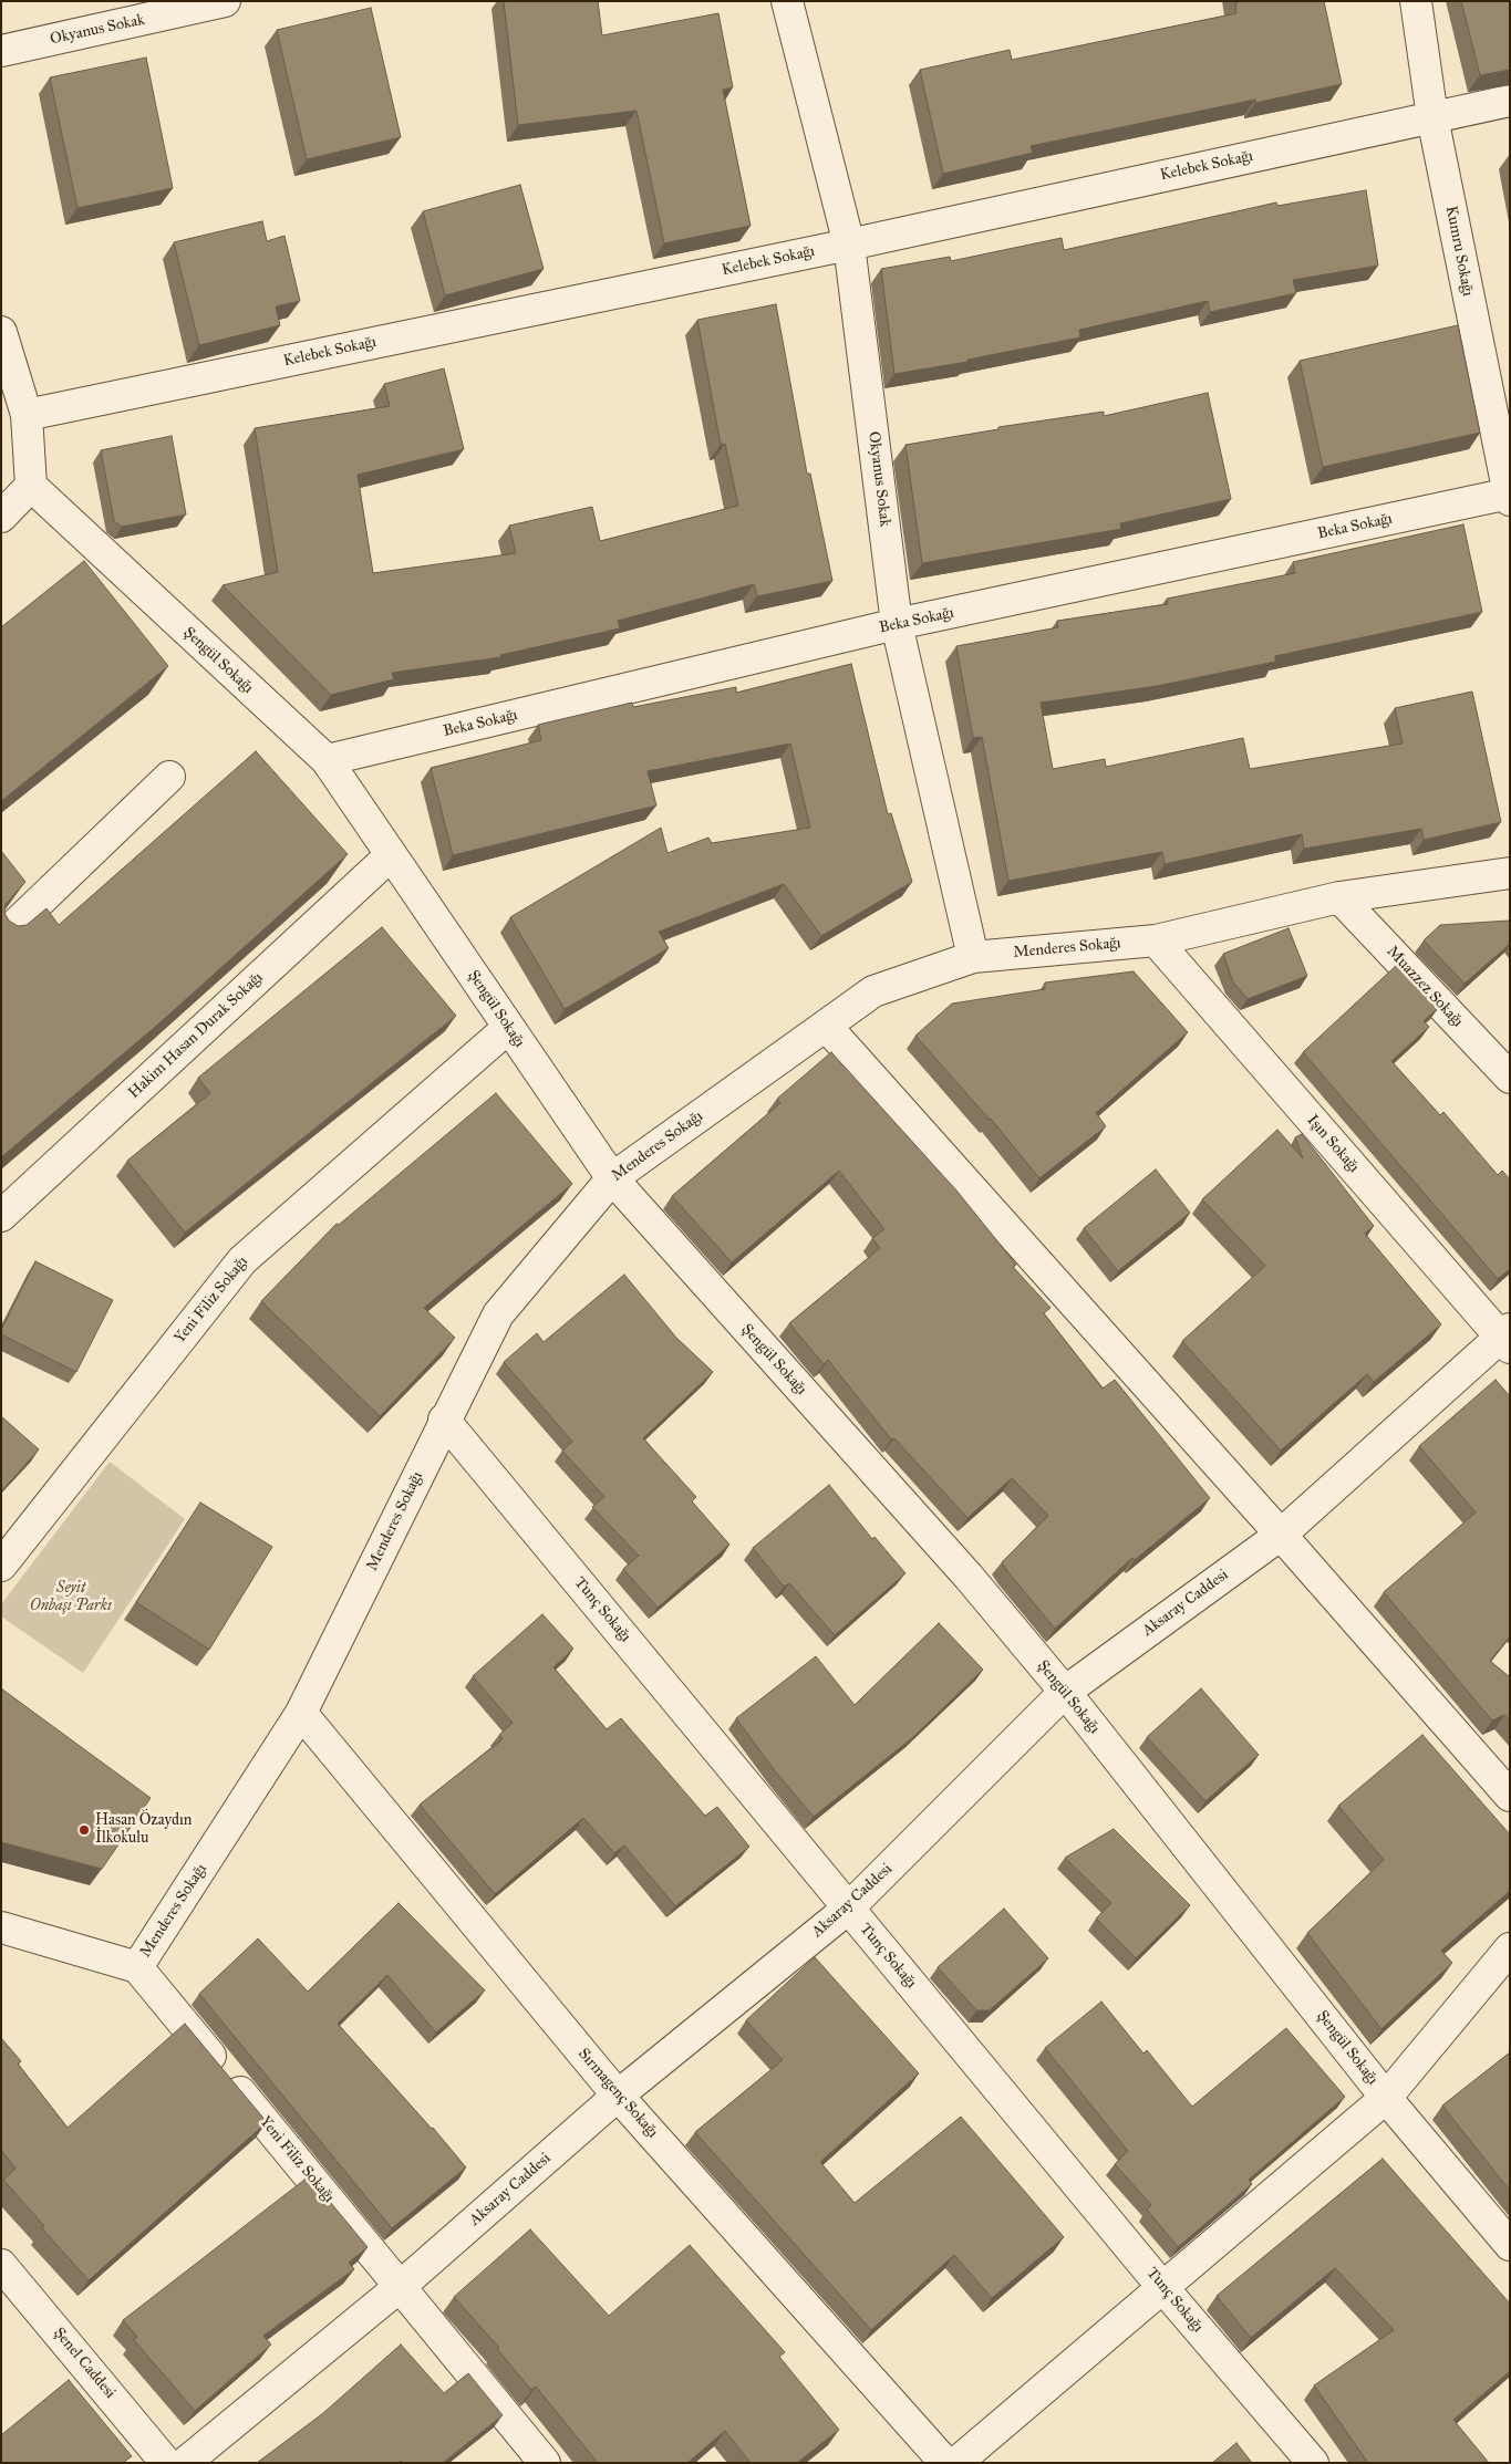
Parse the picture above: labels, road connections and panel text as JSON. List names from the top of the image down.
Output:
{
  "streets": {
    "street": [
      "Okyanus Sokak",
      "Kelebek Sokağı",
      "Kumru Sokağı",
      "Beka Sokağı",
      "Şengül Sokağı",
      "Menderes Sokağı",
      "Muazzez Sokağı",
      "Hakim Hasan Durak Sokağı",
      "Işın Sokağı",
      "Yeni Filiz Sokağı",
      "Aksaray Caddesi",
      "Tunç Sokağı",
      "Sırmagenç Sokağı",
      "Şenel Caddesi"
    ]
  },
  "crossings": [
    ["Okyanus Sokak", "Kelebek Sokağı"],
    ["Okyanus Sokak", "Beka Sokağı"],
    ["Okyanus Sokak", "Menderes Sokağı"],
    ["Kelebek Sokağı", "Kumru Sokağı"],
    ["Kumru Sokağı", "Beka Sokağı"],
    ["Beka Sokağı", "Şengül Sokağı"],
    ["Şengül Sokağı", "Menderes Sokağı"],
    ["Şengül Sokağı", "Hakim Hasan Durak Sokağı"],
    ["Şengül Sokağı", "Yeni Filiz Sokağı"],
    ["Şengül Sokağı", "Aksaray Caddesi"],
    ["Menderes Sokağı", "Muazzez Sokağı"],
    ["Menderes Sokağı", "Işın Sokağı"],
    ["Menderes Sokağı", "Yeni Filiz Sokağı"],
    ["Menderes Sokağı", "Tunç Sokağı"],
    ["Menderes Sokağı", "Sırmagenç Sokağı"],
    ["Işın Sokağı", "Aksaray Caddesi"],
    ["Yeni Filiz Sokağı", "Aksaray Caddesi"],
    ["Aksaray Caddesi", "Tunç Sokağı"],
    ["Aksaray Caddesi", "Sırmagenç Sokağı"]
  ],
  "parks": ["Seyit Onbaşı Parkı"],
  "places": ["Hasan Özaydın İlkokulu"]
}
